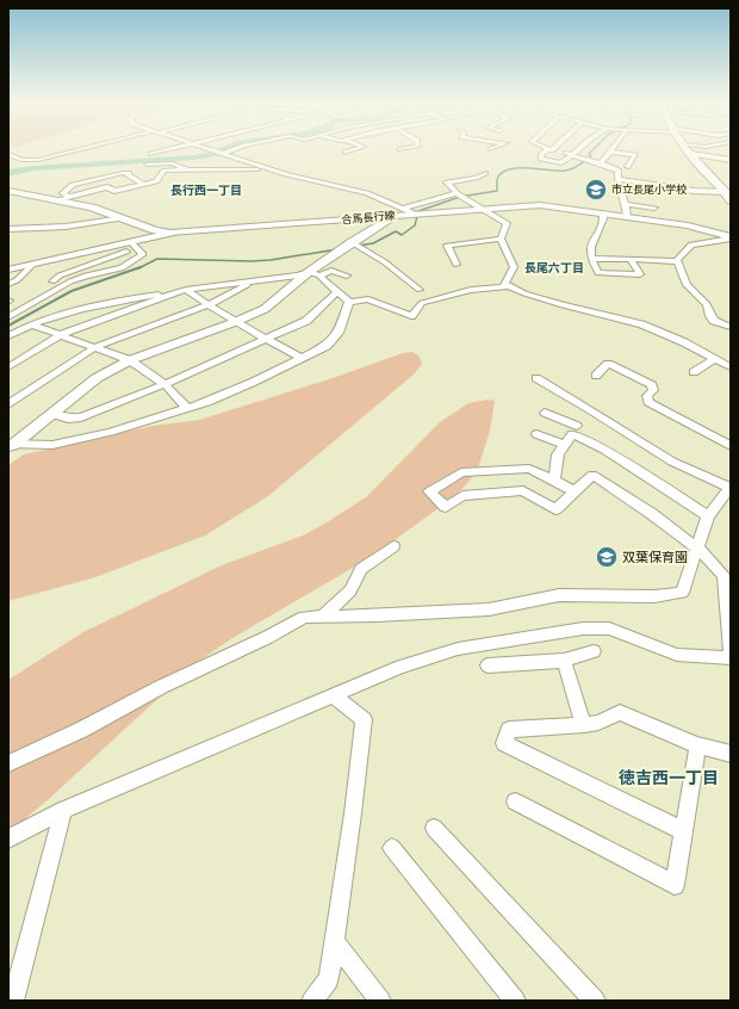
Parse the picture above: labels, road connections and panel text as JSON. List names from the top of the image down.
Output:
{
  "streets": {
    "main road": ["合馬長行線"]
  },
  "districts": ["長行西一丁目", "長尾六丁目", "徳吉西一丁目"],
  "places": {
    "school or university": ["市立長尾小学校", "双葉保育園"]
  }
}
